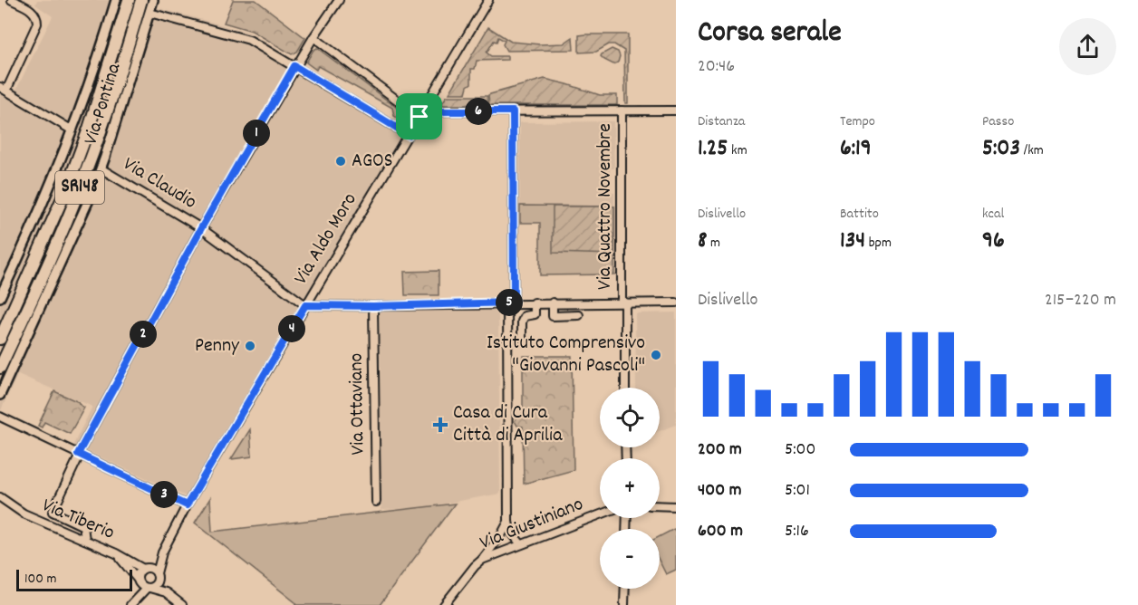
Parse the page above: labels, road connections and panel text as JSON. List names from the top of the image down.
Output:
{
  "streets": {
    "highway": ["SR148"],
    "street": [
      "Via Pontina",
      "Via Claudio",
      "Via Quattro Novembre",
      "Via Aldo Moro",
      "Via Ottaviano",
      "Via Tiberio",
      "Via Giustiniano"
    ]
  },
  "crossings": [
    ["Via Pontina", "Via Claudio"],
    ["Via Claudio", "Via Aldo Moro"],
    ["Via Aldo Moro", "Via Tiberio"]
  ],
  "places": {
    "other": ["AGOS", "Penny", "Istituto Comprensivo \"Giovanni Pascoli\""],
    "health": ["Casa di Cura Città di Aprilia"]
  },
  "scale_bar": "100 m",
  "page": {
    "heading": ["Corsa serale", "20:46"],
    "stats": [
      ["Distanza", "1.25 km"],
      ["Tempo", "6:19"],
      ["Passo", "5:03 /km"],
      ["Dislivello", "8 m"],
      ["Battito", "134 bpm"],
      ["kcal", "96"]
    ],
    "pins": [
      "6",
      "1",
      "5",
      "4",
      "2",
      "3"
    ],
    "chart": ["Dislivello", "215–220 m"],
    "map_buttons": ["+", "−"],
    "list": [
      {
        "name": "200 m",
        "note": "5:00"
      },
      {
        "name": "400 m",
        "note": "5:01"
      },
      {
        "name": "600 m",
        "note": "5:16"
      }
    ],
    "scale": "100 m"
  }
}
